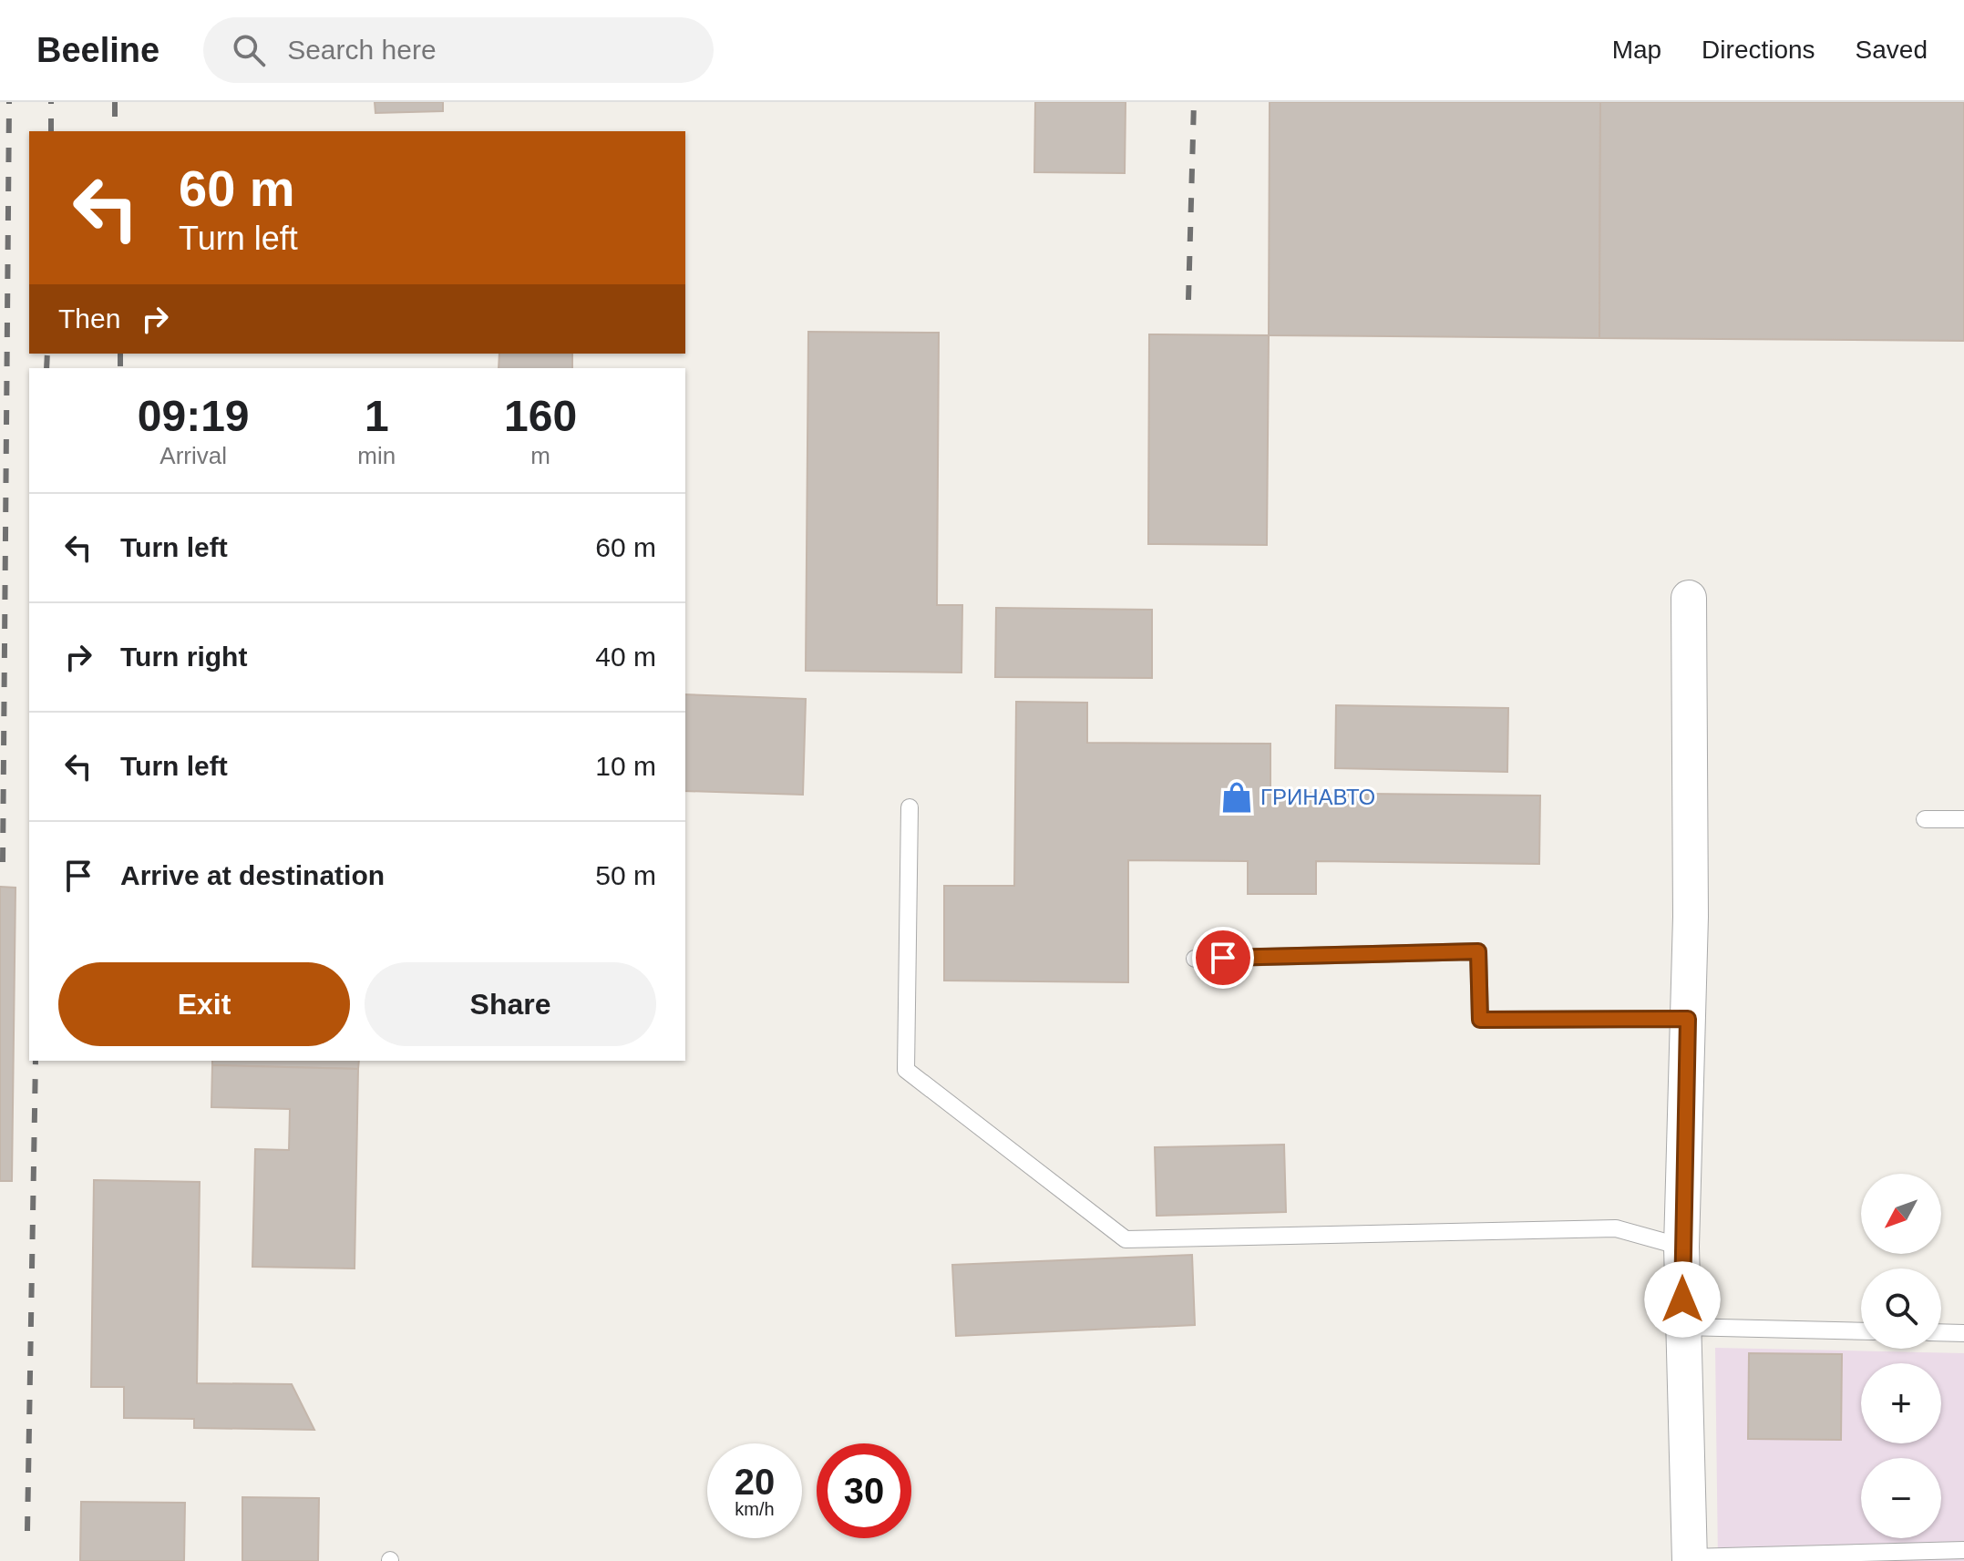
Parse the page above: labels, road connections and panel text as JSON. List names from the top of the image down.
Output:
{
  "places": {
    "shop": ["ГРИНАВТО"]
  },
  "north": "bottom left",
  "page": {
    "header": "Beeline",
    "search": "Search here",
    "nav": ["Map", "Directions", "Saved"],
    "turn": ["60 m", "Turn left"],
    "then": "Then",
    "eta": [
      "09:19",
      "Arrival",
      "1",
      "min",
      "160",
      "m"
    ],
    "list": [
      {
        "name": "Turn left",
        "value": "60 m"
      },
      {
        "name": "Turn right",
        "value": "40 m"
      },
      {
        "name": "Turn left",
        "value": "10 m"
      },
      {
        "name": "Arrive at destination",
        "value": "50 m"
      }
    ],
    "buttons": ["Exit", "Share"],
    "map_buttons": ["+", "−"],
    "speed": "20 km/h",
    "limit": "30"
  }
}
